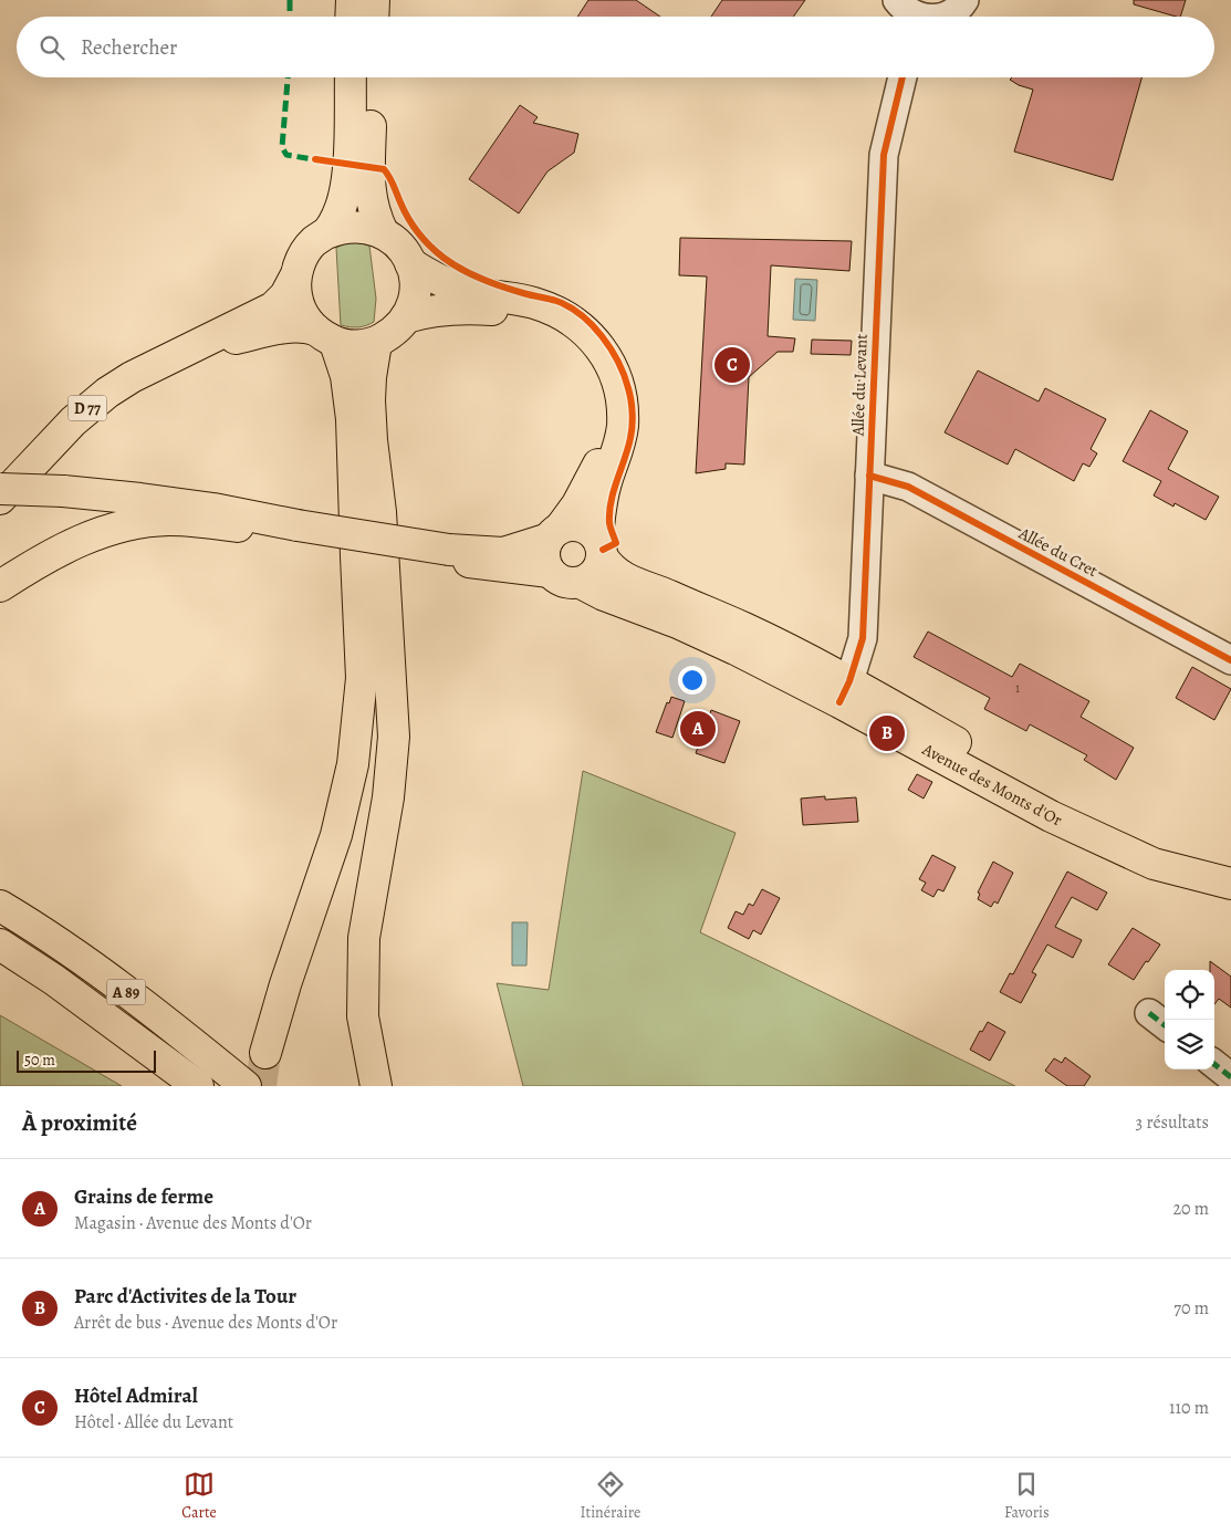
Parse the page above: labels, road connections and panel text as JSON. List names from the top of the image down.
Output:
{
  "streets": {
    "main road": ["D 77", "Avenue des Monts d'Or", "A 89"],
    "street": ["Allée du Levant", "Allée du Cret"]
  },
  "crossings": [
    ["Allée du Levant", "Allée du Cret"],
    ["Allée du Levant", "Avenue des Monts d'Or"]
  ],
  "house_numbers": ["1"],
  "scale_bar": "50 m",
  "page": {
    "search": "Rechercher",
    "pins": ["C", "A", "B"],
    "scale": "50 m",
    "heading": ["À proximité", "3 résultats"],
    "list": [
      {
        "mark": "A",
        "name": "Grains de ferme",
        "note": "Magasin · Avenue des Monts d'Or",
        "value": "20 m"
      },
      {
        "mark": "B",
        "name": "Parc d'Activites de la Tour",
        "note": "Arrêt de bus · Avenue des Monts d'Or",
        "value": "70 m"
      },
      {
        "mark": "C",
        "name": "Hôtel Admiral",
        "note": "Hôtel · Allée du Levant",
        "value": "110 m"
      }
    ],
    "nav": ["Carte", "Itinéraire", "Favoris"]
  }
}
